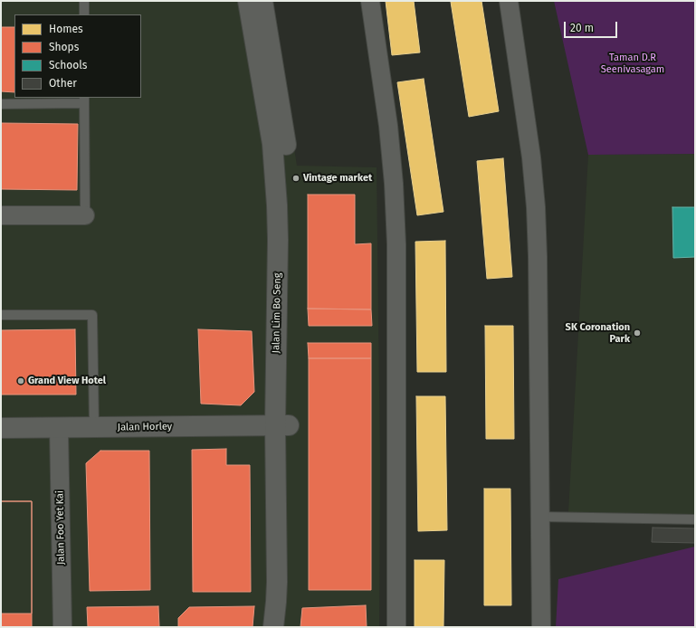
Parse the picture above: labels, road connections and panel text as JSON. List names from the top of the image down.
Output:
{
  "streets": {
    "main road": ["Jalan Lim Bo Seng", "Jalan Horley"],
    "street": ["Jalan Foo Yet Kai"]
  },
  "crossings": [
    ["Jalan Lim Bo Seng", "Jalan Horley"],
    ["Jalan Horley", "Jalan Foo Yet Kai"]
  ],
  "parks": ["Taman D.R Seenivasagam"],
  "places": ["Vintage market", "SK Coronation Park", "Grand View Hotel"],
  "legend": [
    "Homes",
    "Shops",
    "Schools",
    "Other"
  ],
  "scale_bar": "20 m"
}
